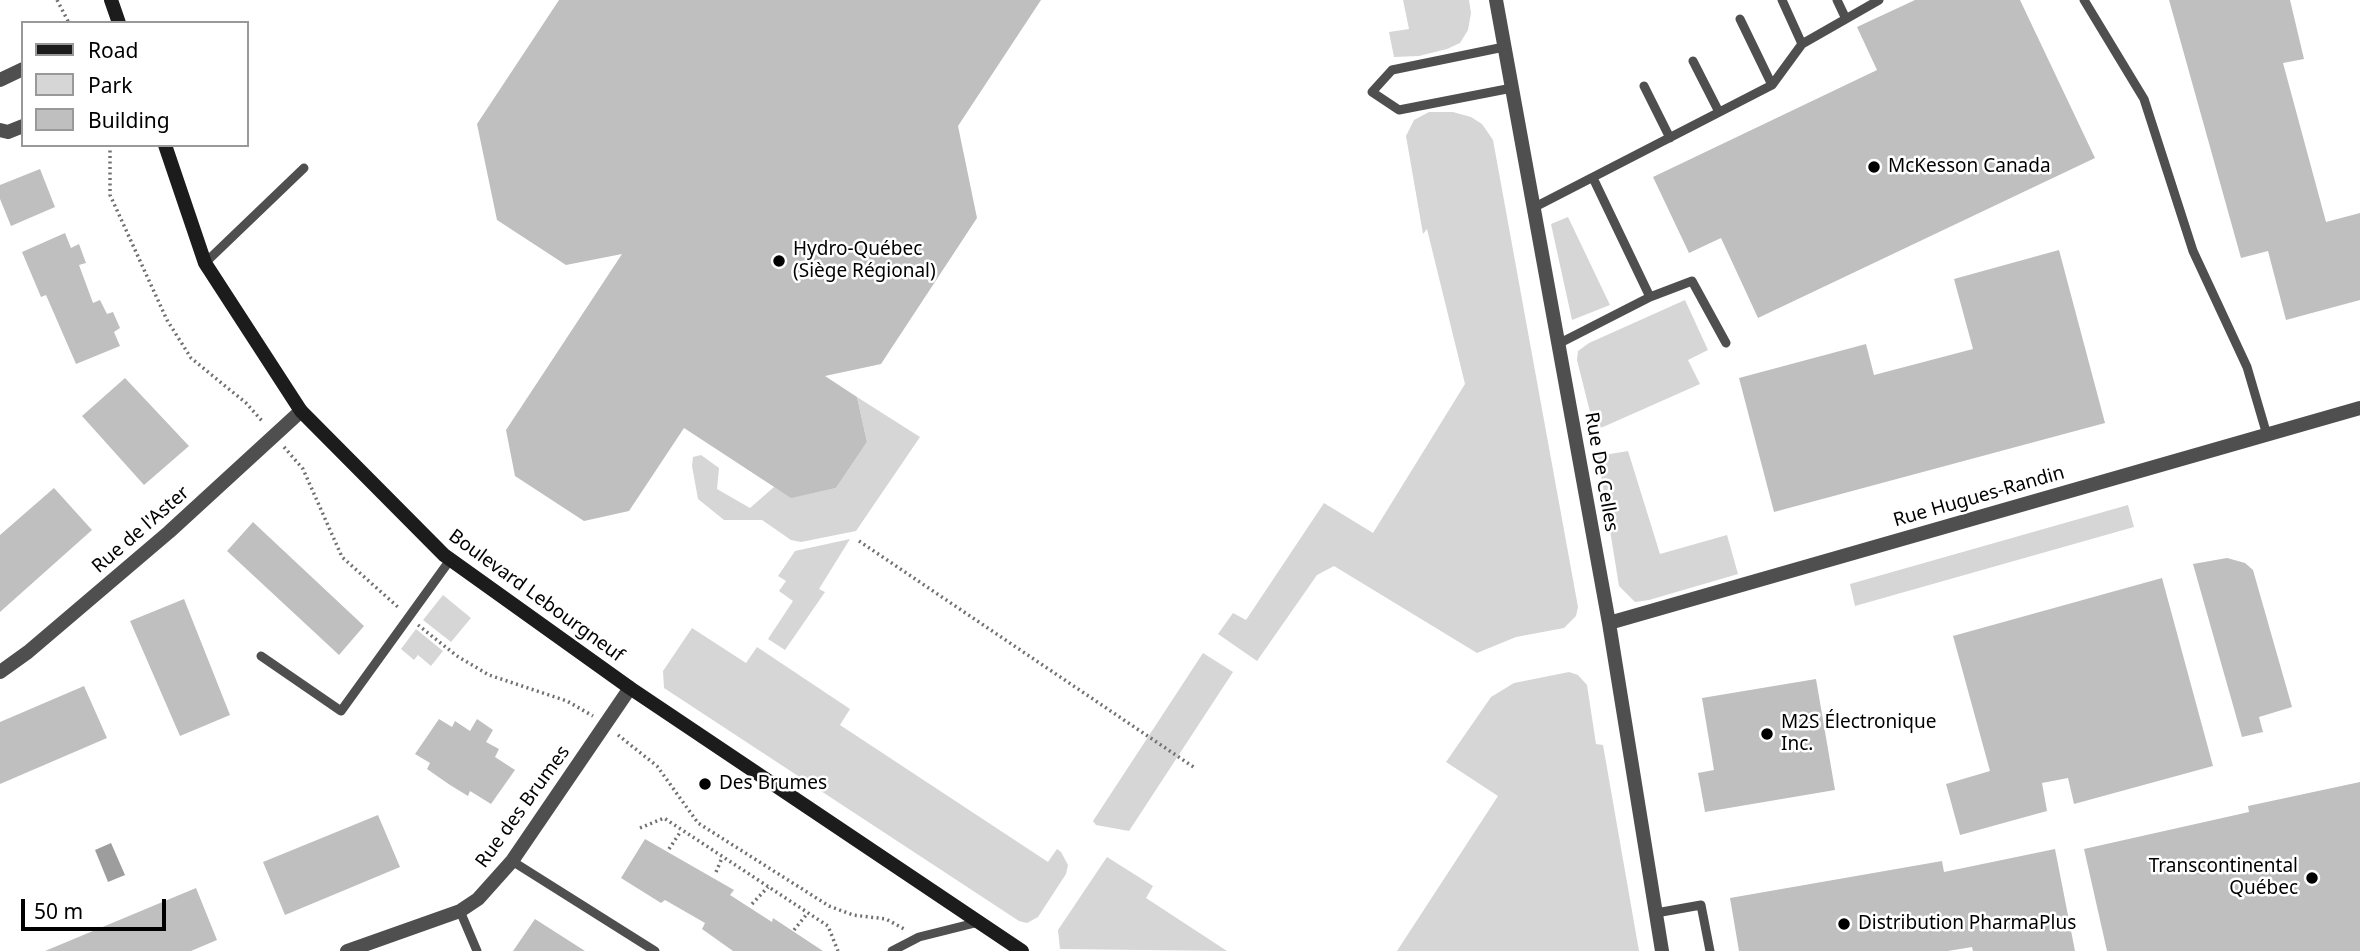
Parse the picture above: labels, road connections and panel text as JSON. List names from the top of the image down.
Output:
{
  "streets": {
    "main road": ["Boulevard Lebourgneuf"],
    "street": [
      "Rue De Celles",
      "Rue Hugues-Randin",
      "Rue de l'Aster",
      "Rue des Brumes"
    ]
  },
  "crossings": [
    ["Rue De Celles", "Rue Hugues-Randin"],
    ["Rue de l'Aster", "Boulevard Lebourgneuf"],
    ["Boulevard Lebourgneuf", "Rue des Brumes"]
  ],
  "places": [
    "McKesson Canada",
    "Hydro-Québec (Siège Régional)",
    "M2S Électronique Inc.",
    "Des Brumes",
    "Transcontinental Québec",
    "Distribution PharmaPlus"
  ],
  "legend": ["Road", "Park", "Building"],
  "scale_bar": "50 m"
}
